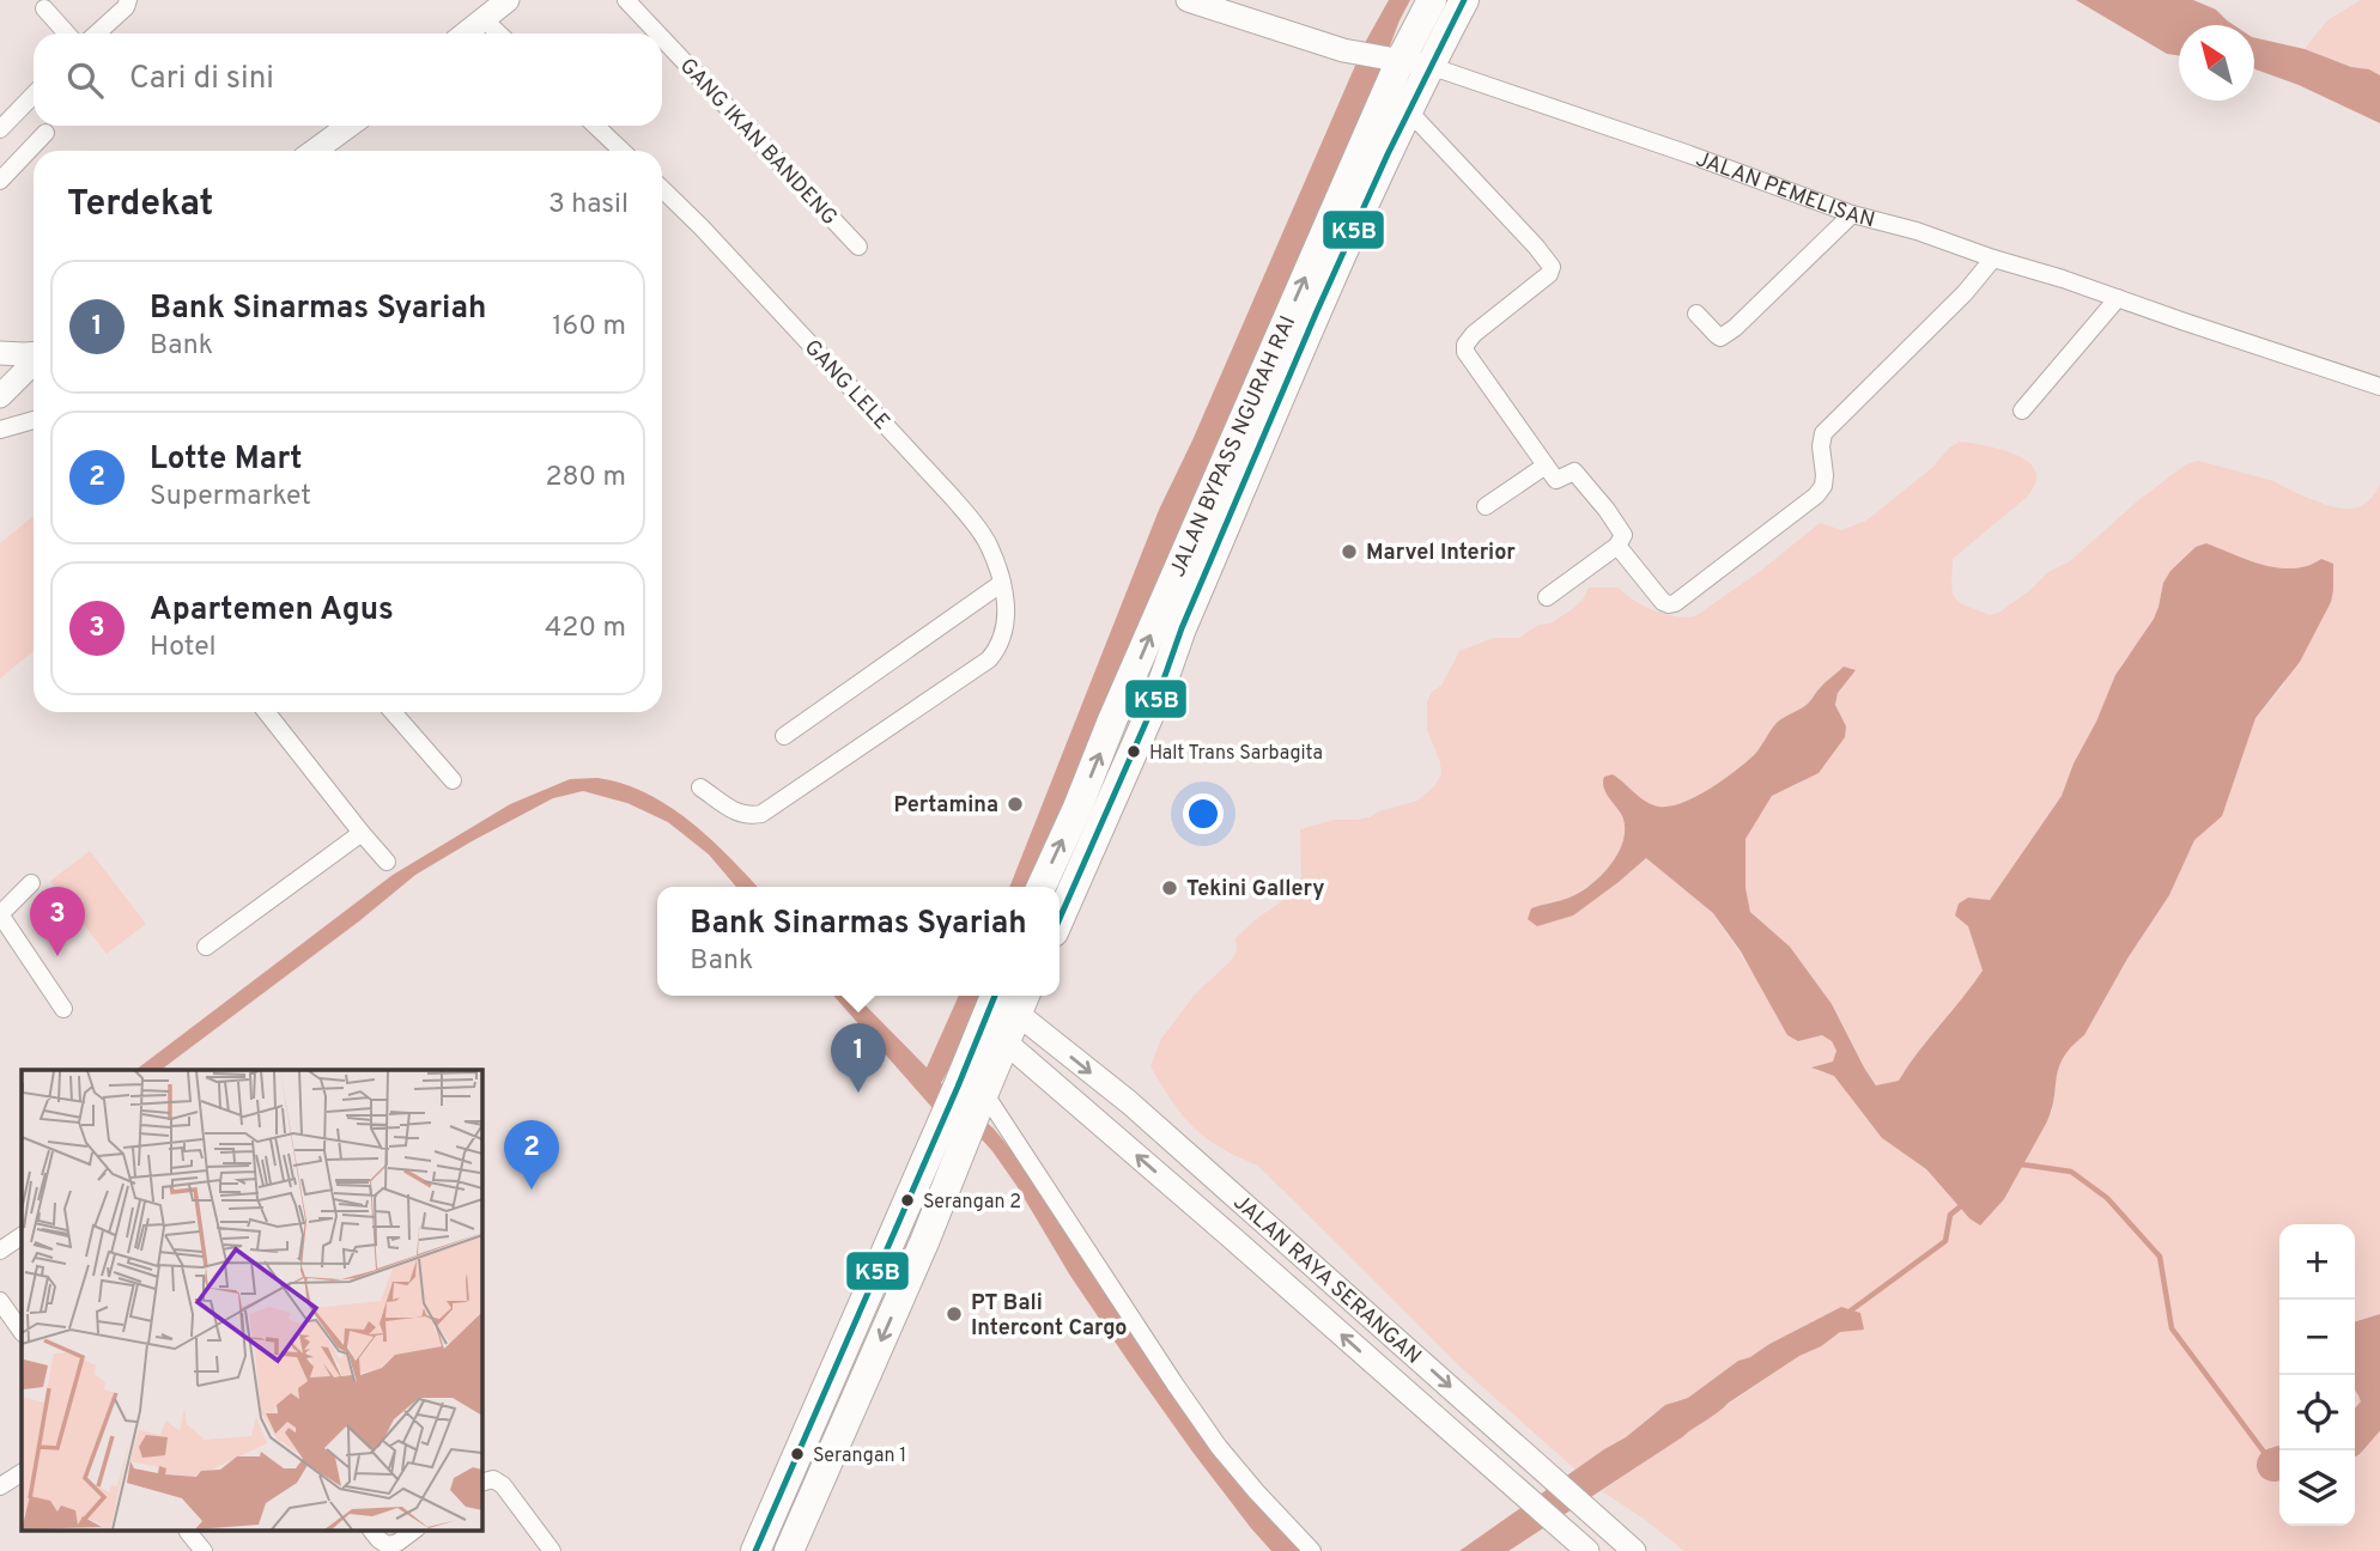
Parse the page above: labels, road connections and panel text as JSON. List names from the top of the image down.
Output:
{
  "streets": {
    "highway": ["JALAN BYPASS NGURAH RAI"],
    "street": [
      "GANG IKAN BANDENG",
      "JALAN PEMELISAN",
      "GANG LELE",
      "JALAN RAYA SERANGAN"
    ]
  },
  "crossings": [
    ["JALAN PEMELISAN", "JALAN BYPASS NGURAH RAI"]
  ],
  "places": [
    "Marvel Interior",
    "Halt Trans Sarbagita",
    "Pertamina",
    "Tekini Gallery",
    "Serangan 2",
    "PT Bali Intercont Cargo",
    "Serangan 1"
  ],
  "lines": ["transit line K5B"],
  "north": "top left",
  "page": {
    "search": "Cari di sini",
    "heading": ["Terdekat", "3 hasil"],
    "list": [
      {
        "mark": "1",
        "name": "Bank Sinarmas Syariah",
        "note": "Bank",
        "value": "160 m"
      },
      {
        "mark": "2",
        "name": "Lotte Mart",
        "note": "Supermarket",
        "value": "280 m"
      },
      {
        "mark": "3",
        "name": "Apartemen Agus",
        "note": "Hotel",
        "value": "420 m"
      }
    ],
    "popup": ["Bank Sinarmas Syariah", "Bank"],
    "pins": ["3", "1", "2"],
    "map_buttons": ["+", "−"]
  }
}
